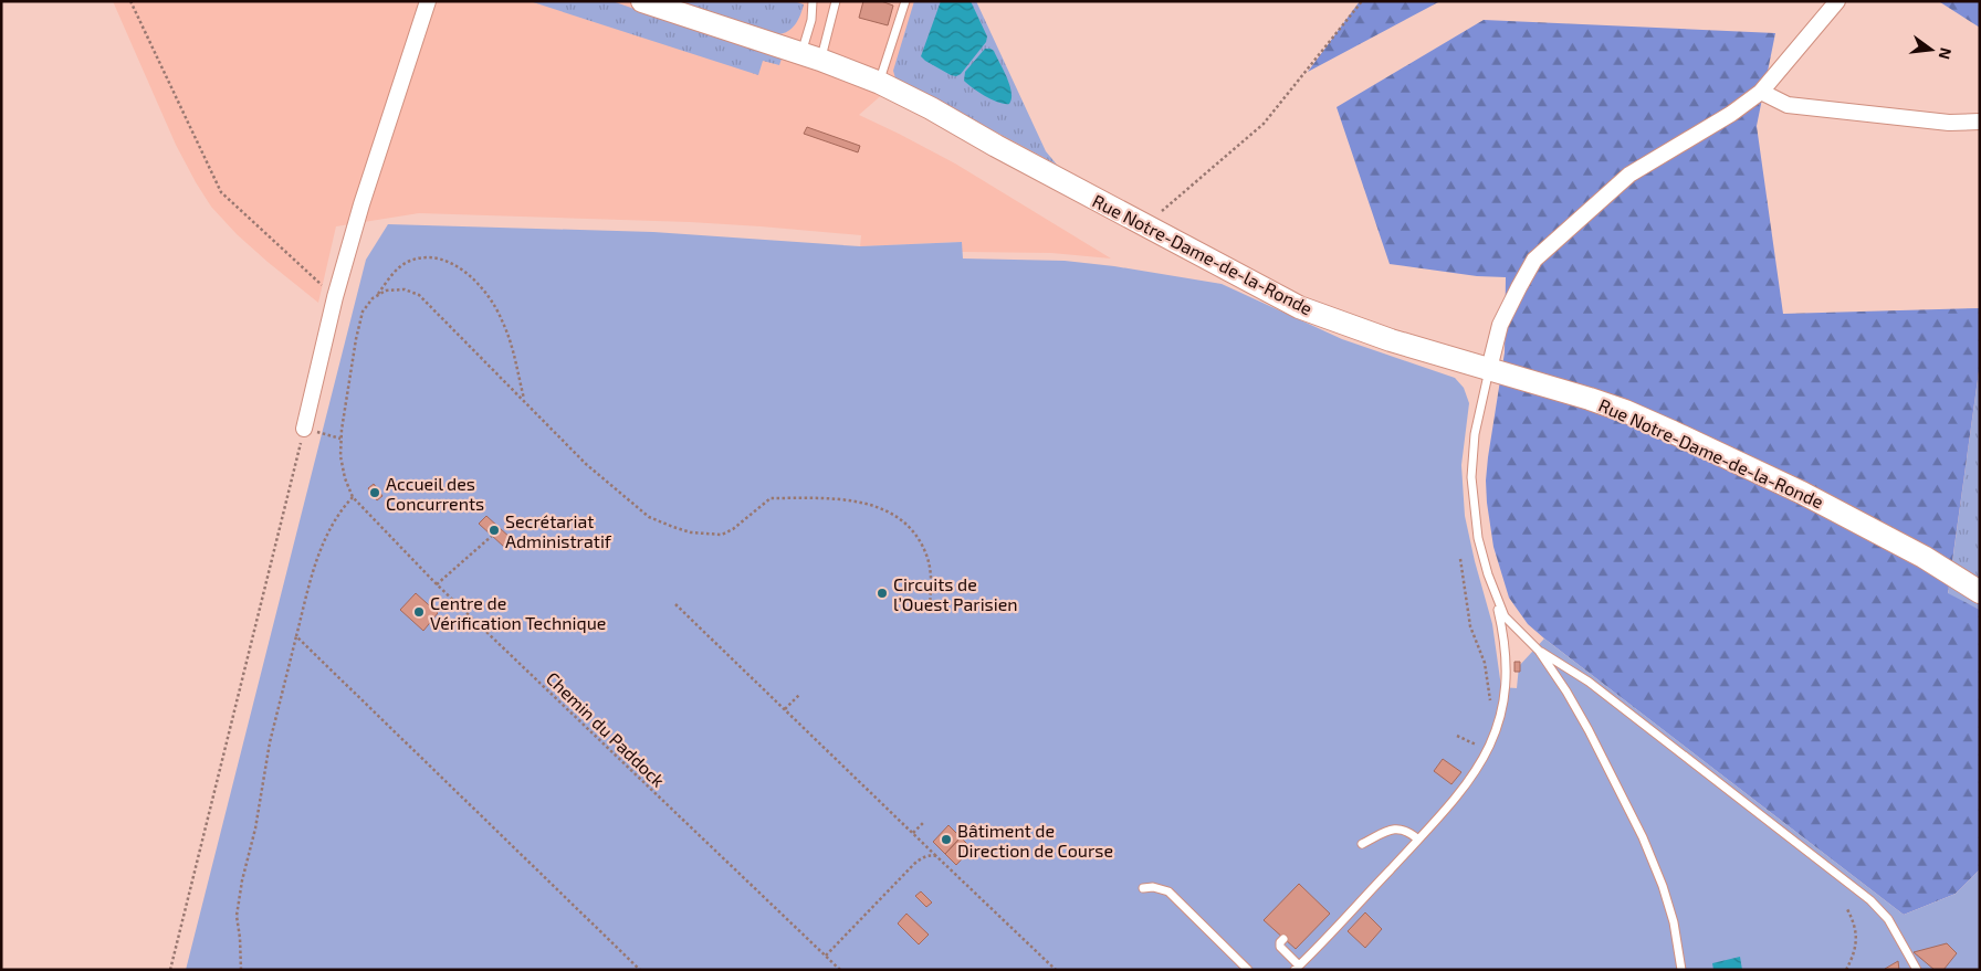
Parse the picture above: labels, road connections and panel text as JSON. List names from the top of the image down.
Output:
{
  "streets": {
    "main road": ["Rue Notre-Dame-de-la-Ronde"],
    "path": ["Chemin du Paddock"]
  },
  "places": [
    "Accueil des Concurrents",
    "Secrétariat Administratif",
    "Circuits de l’Ouest Parisien",
    "Centre de Vérification Technique",
    "Bâtiment de Direction de Course"
  ],
  "north": "right"
}
